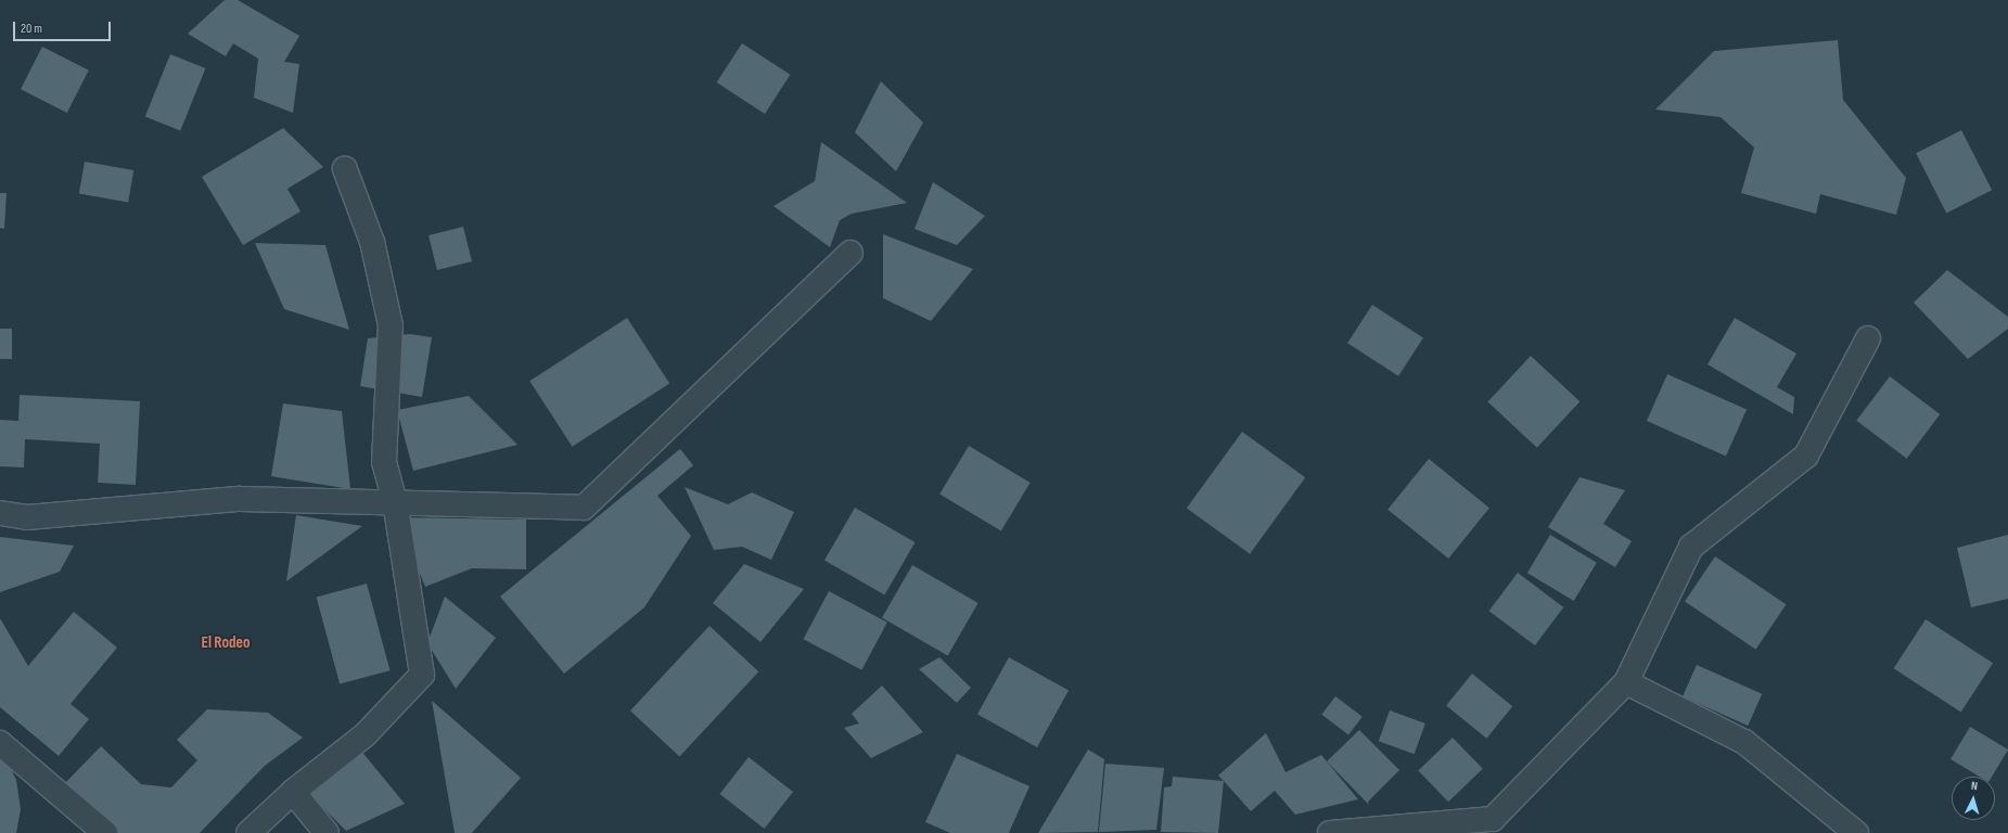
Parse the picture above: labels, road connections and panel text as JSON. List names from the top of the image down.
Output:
{
  "districts": ["El Rodeo"],
  "scale_bar": "20 m",
  "north": "top"
}
